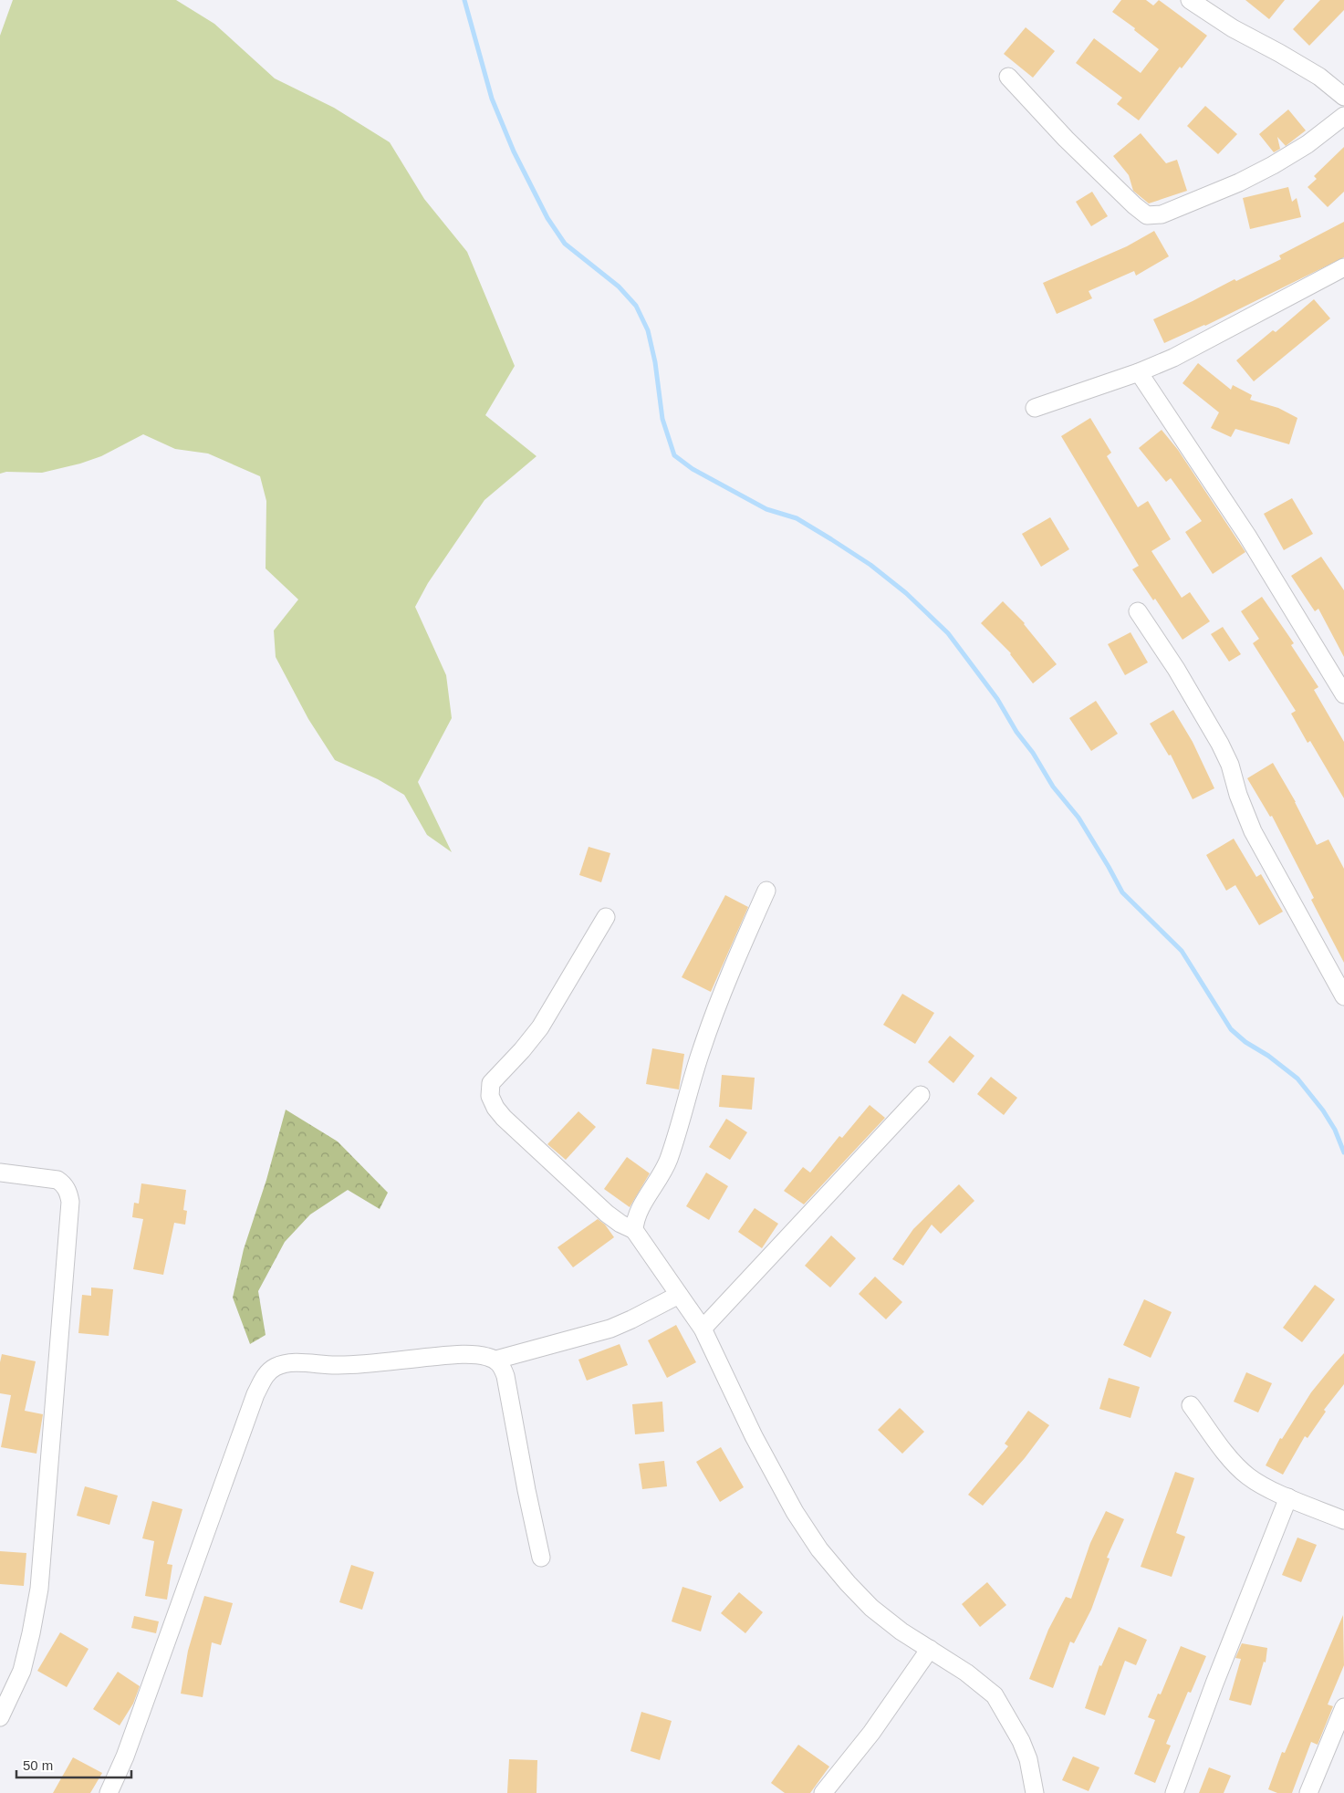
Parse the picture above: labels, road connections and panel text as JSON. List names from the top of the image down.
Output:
{
  "scale_bar": "50 m"
}
